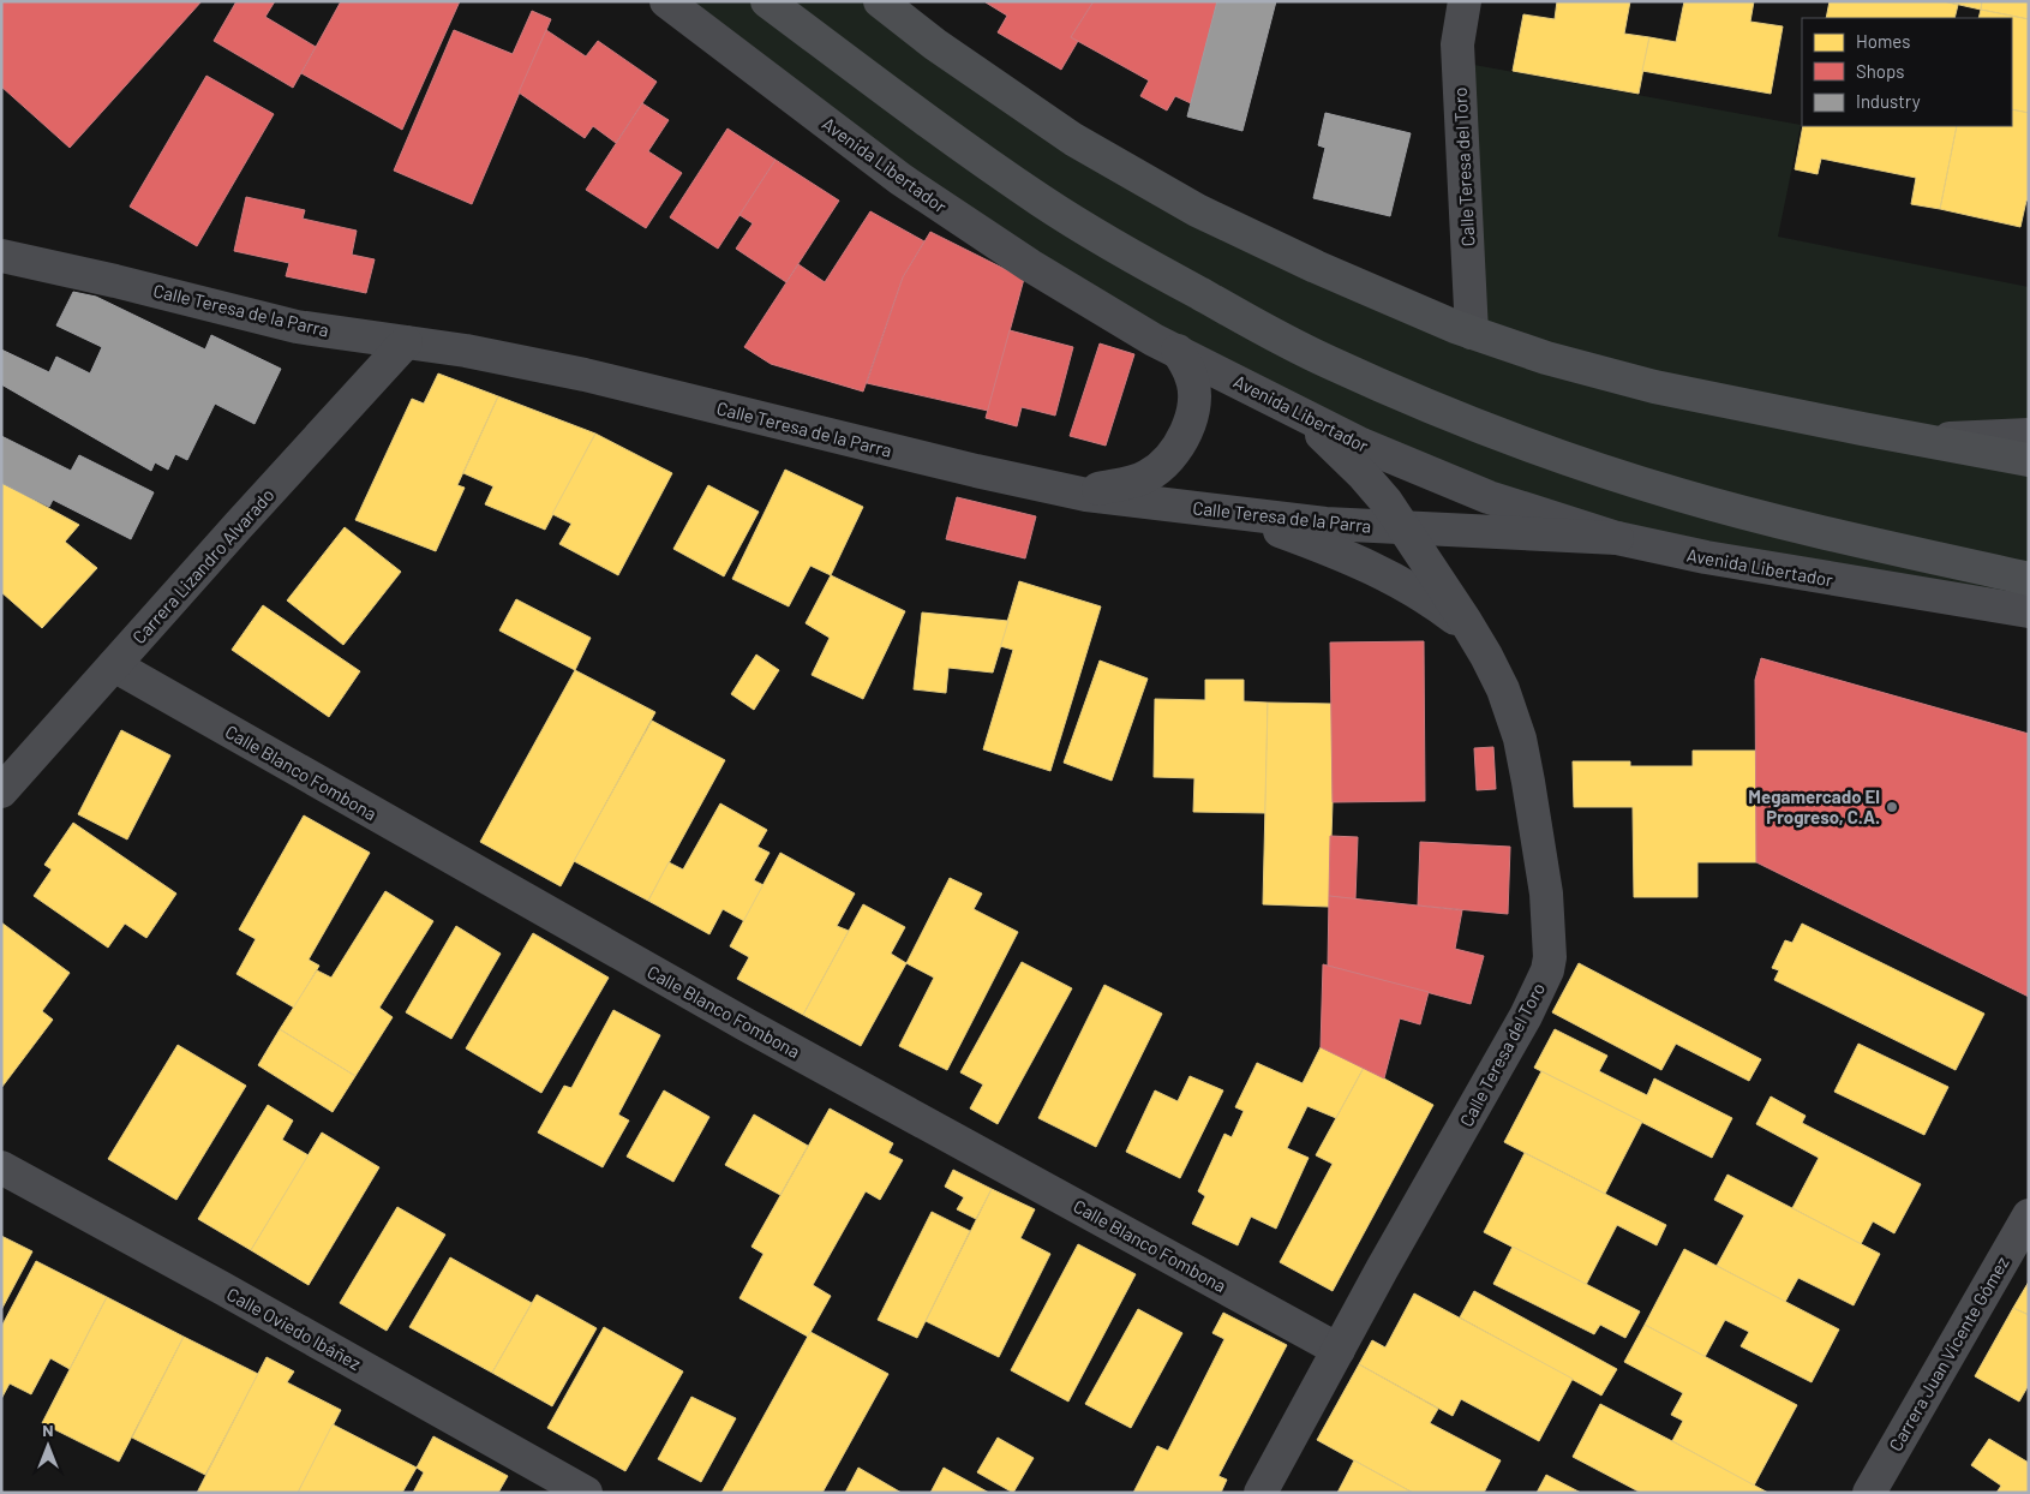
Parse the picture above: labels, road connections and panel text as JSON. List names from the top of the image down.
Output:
{
  "streets": {
    "street": [
      "Avenida Libertador",
      "Calle Teresa del Toro",
      "Calle Teresa de la Parra",
      "Carrera Lizandro Alvarado",
      "Calle Blanco Fombona",
      "Calle Oviedo Ibáñez",
      "Carrera Juan Vicente Gómez"
    ]
  },
  "crossings": [
    ["Avenida Libertador", "Calle Teresa del Toro"],
    ["Avenida Libertador", "Calle Teresa de la Parra"],
    ["Calle Teresa del Toro", "Calle Teresa de la Parra"],
    ["Calle Teresa del Toro", "Calle Blanco Fombona"],
    ["Calle Teresa de la Parra", "Carrera Lizandro Alvarado"],
    ["Carrera Lizandro Alvarado", "Calle Blanco Fombona"]
  ],
  "places": ["Megamercado El Progreso, C.A."],
  "legend": ["Homes", "Shops", "Industry"],
  "north": "top"
}
